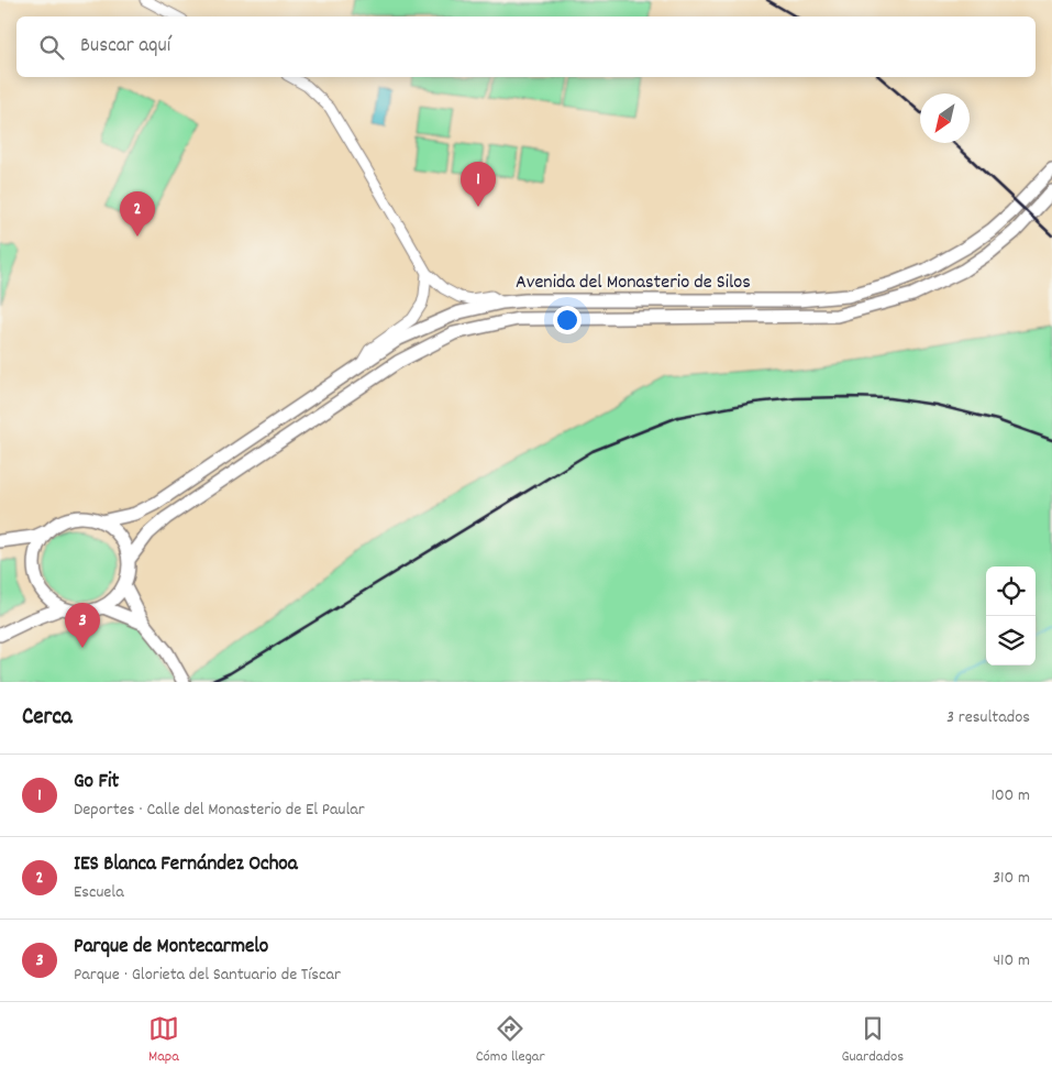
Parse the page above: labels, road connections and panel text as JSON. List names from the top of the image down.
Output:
{
  "streets": {
    "street": ["Avenida del Monasterio de Silos"]
  },
  "north": "bottom left",
  "page": {
    "search": "Buscar aquí",
    "pins": ["1", "2", "3"],
    "heading": ["Cerca", "3 resultados"],
    "list": [
      {
        "mark": "1",
        "name": "Go Fit",
        "note": "Deportes · Calle del Monasterio de El Paular",
        "value": "100 m"
      },
      {
        "mark": "2",
        "name": "IES Blanca Fernández Ochoa",
        "note": "Escuela",
        "value": "310 m"
      },
      {
        "mark": "3",
        "name": "Parque de Montecarmelo",
        "note": "Parque · Glorieta del Santuario de Tíscar",
        "value": "410 m"
      }
    ],
    "nav": ["Mapa", "Cómo llegar", "Guardados"]
  }
}
